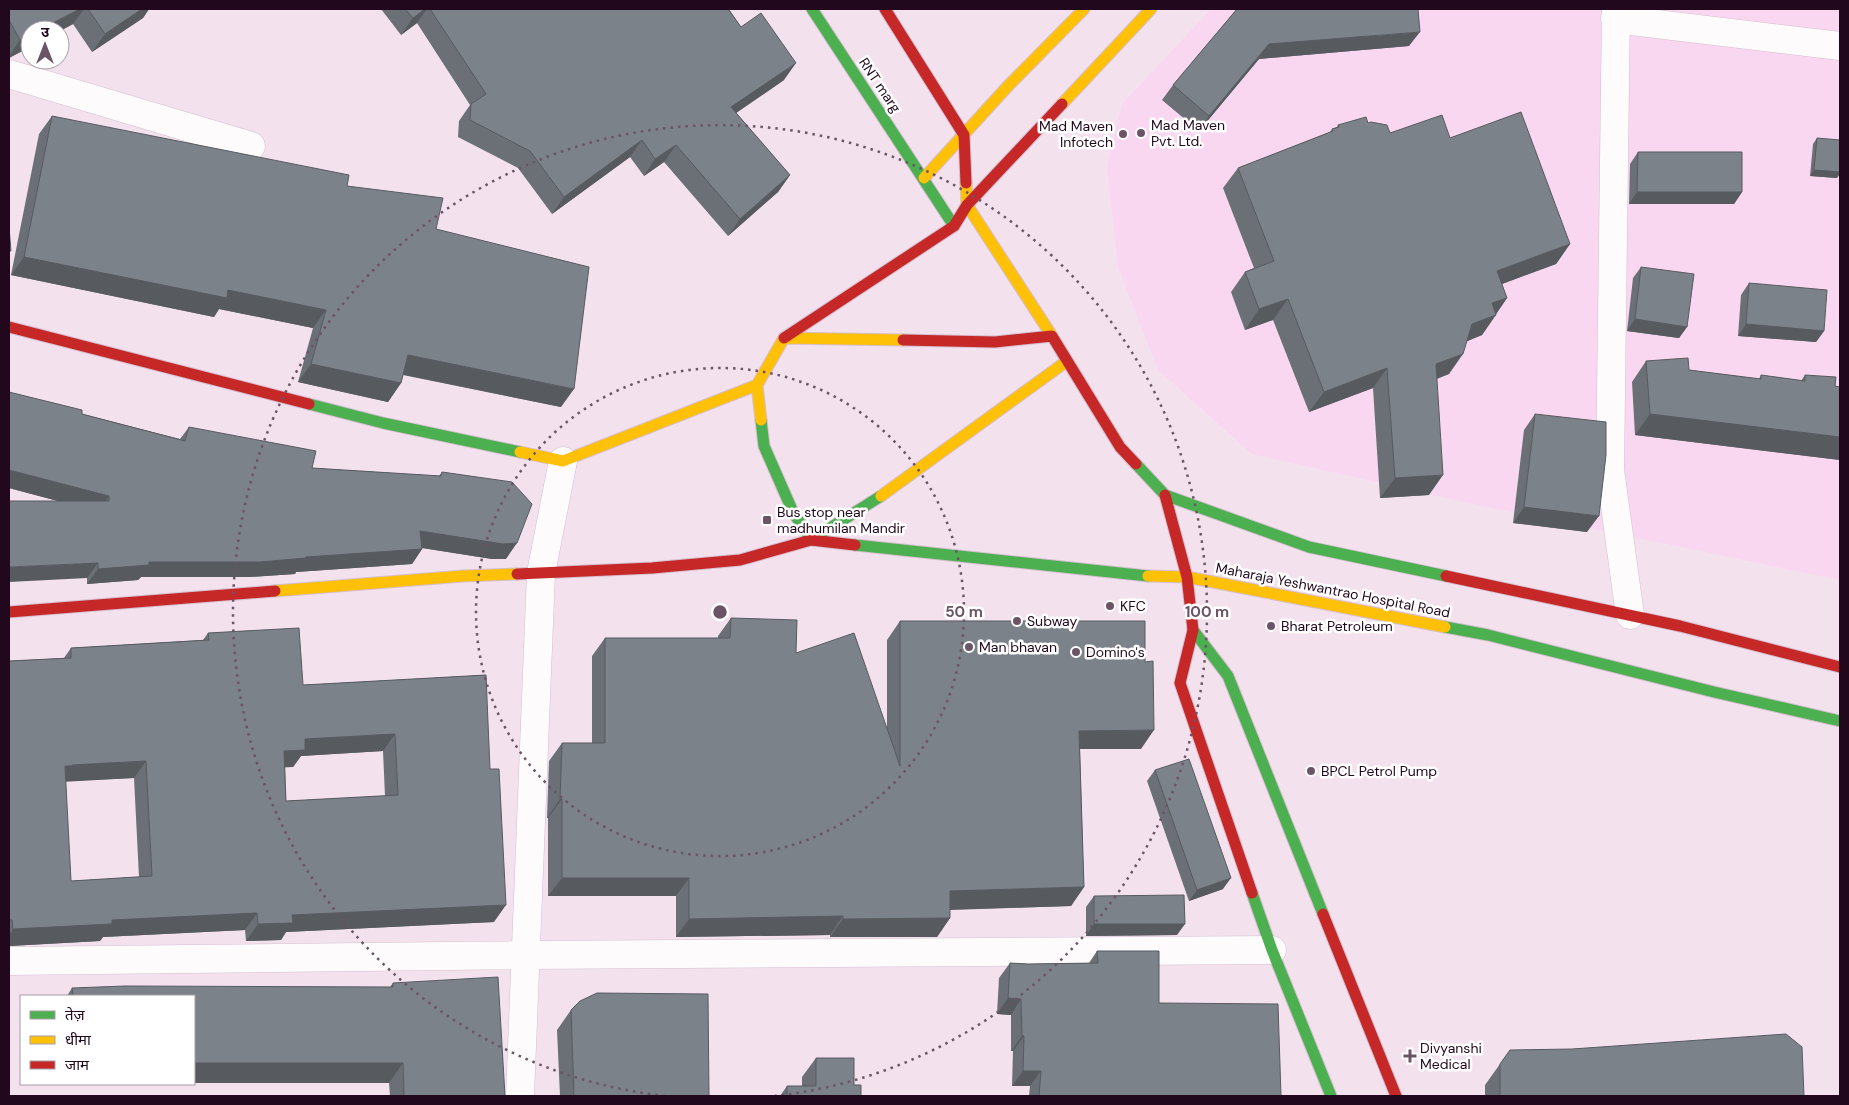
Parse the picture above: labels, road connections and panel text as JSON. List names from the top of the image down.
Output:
{
  "streets": {
    "main road": ["RNT marg", "Maharaja Yeshwantrao Hospital Road"]
  },
  "places": {
    "other": [
      "Mad Maven Pvt. Ltd.",
      "Mad Maven Infotech",
      "KFC",
      "Subway",
      "Bharat Petroleum",
      "Man bhavan",
      "Domino's",
      "BPCL Petrol Pump"
    ],
    "transit": ["Bus stop near madhumilan Mandir"],
    "health": ["Divyanshi Medical"]
  },
  "legend": ["तेज़", "धीमा", "जाम"],
  "north": "top",
  "rings": ["50 m", "100 m"]
}
